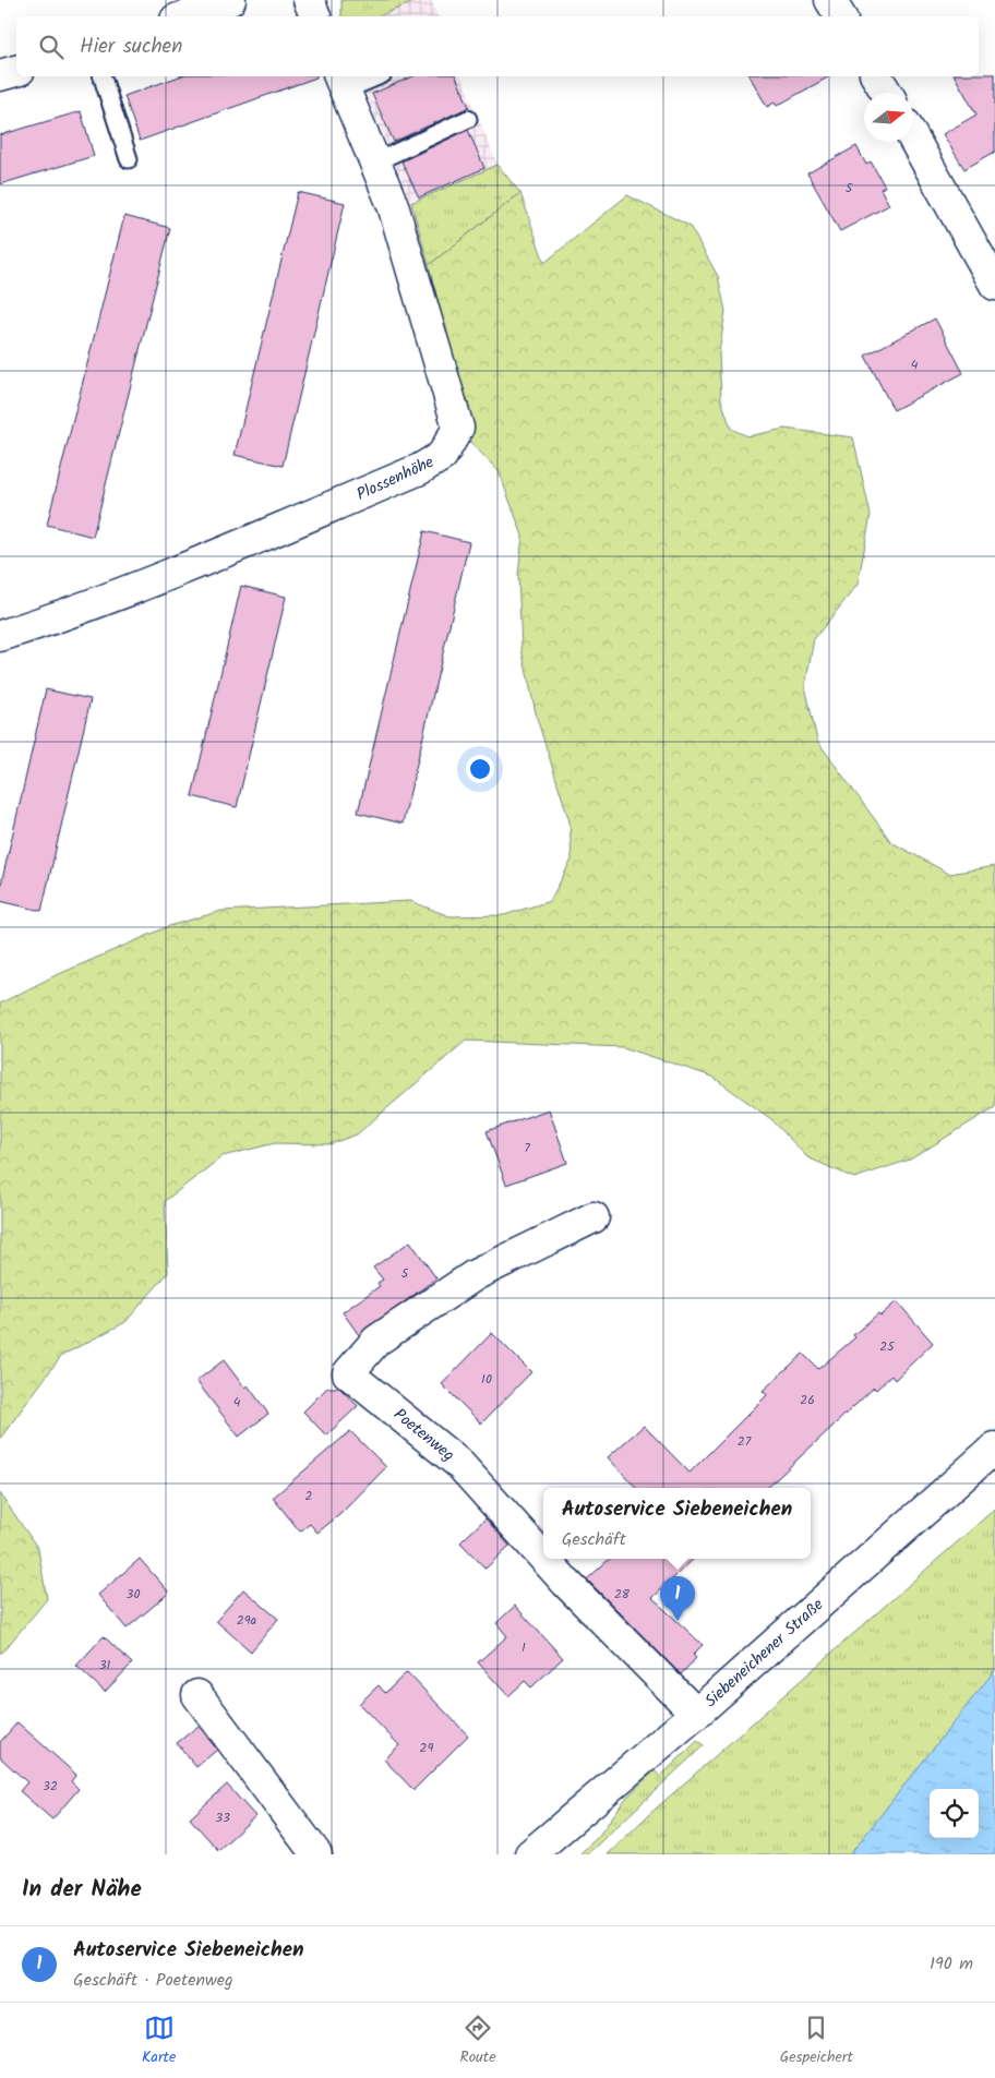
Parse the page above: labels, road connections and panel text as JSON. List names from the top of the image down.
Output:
{
  "streets": {
    "street": ["Plossenhöhe", "Poetenweg", "Siebeneichener Straße"]
  },
  "crossings": [
    ["Poetenweg", "Siebeneichener Straße"]
  ],
  "house_numbers": [
    "5",
    "4",
    "7",
    "5",
    "25",
    "10",
    "26",
    "4",
    "27",
    "2",
    "30",
    "28",
    "29a",
    "1",
    "31",
    "29",
    "32",
    "33"
  ],
  "north": "right",
  "page": {
    "search": "Hier suchen",
    "popup": ["Autoservice Siebeneichen", "Geschäft"],
    "pins": "1",
    "heading": "In der Nähe",
    "list": [
      {
        "mark": "1",
        "name": "Autoservice Siebeneichen",
        "note": "Geschäft · Poetenweg",
        "value": "190 m"
      }
    ],
    "nav": ["Karte", "Route", "Gespeichert"]
  }
}
